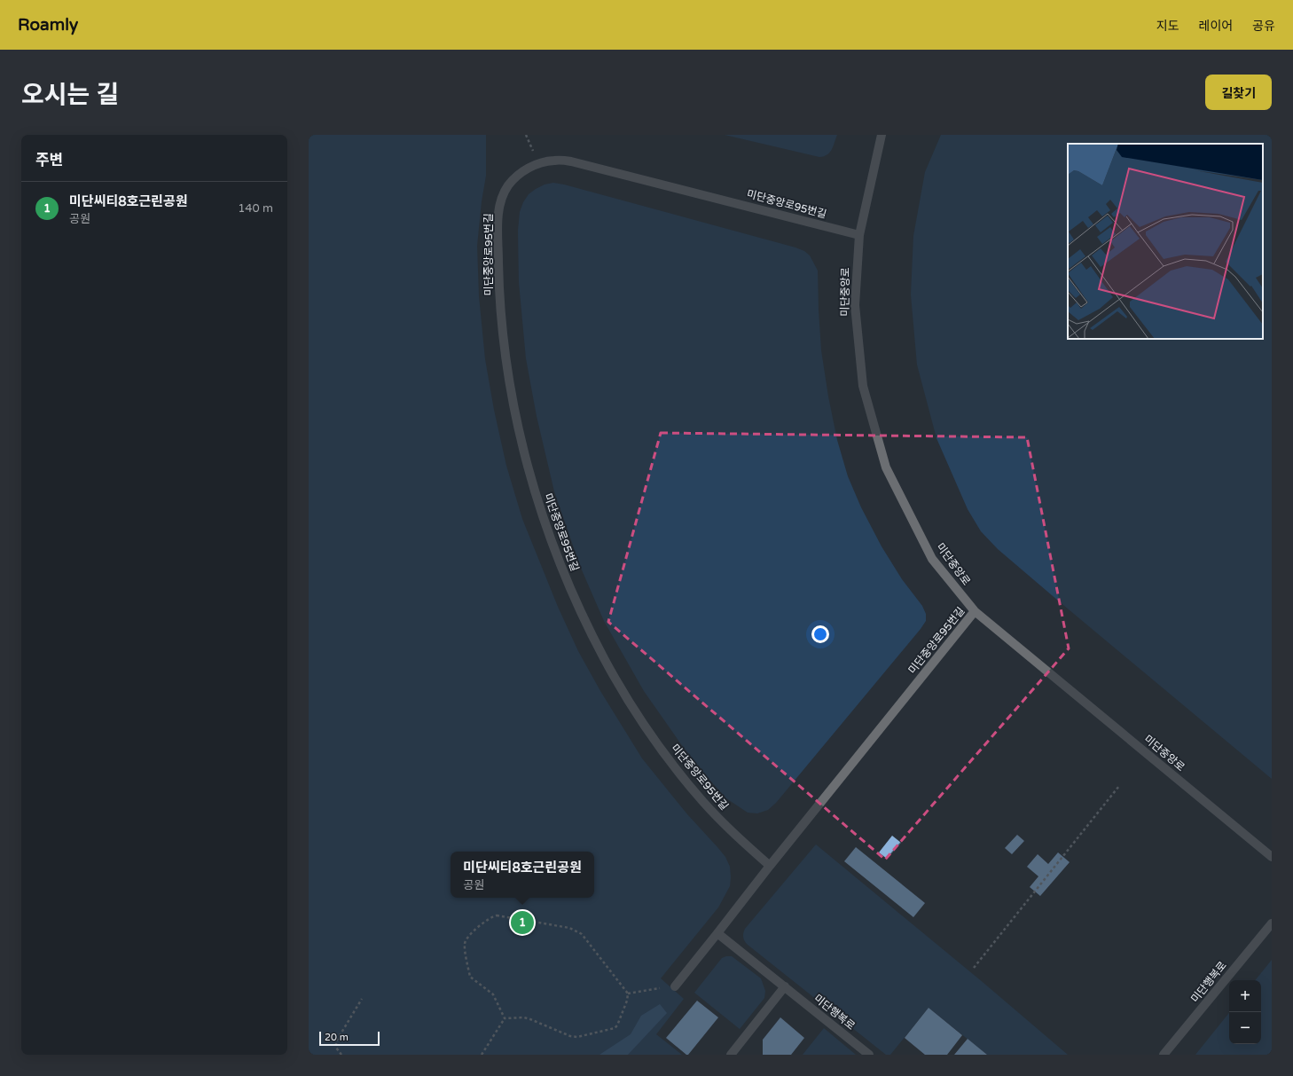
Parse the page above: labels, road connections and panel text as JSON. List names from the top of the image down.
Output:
{
  "streets": {
    "street": ["미단중앙로95번길", "미단중앙로", "미단행복로"]
  },
  "crossings": [
    ["미단중앙로95번길", "미단중앙로"]
  ],
  "scale_bar": "20 m",
  "page": {
    "header": "Roamly",
    "nav": ["지도", "레이어", "공유"],
    "title": "오시는 길",
    "buttons": "길찾기",
    "heading": "주변",
    "list": [
      {
        "mark": "1",
        "name": "미단씨티8호근린공원",
        "note": "공원",
        "value": "140 m"
      }
    ],
    "popup": ["미단씨티8호근린공원", "공원"],
    "pins": "1",
    "map_buttons": ["+", "−"],
    "scale": "20 m"
  }
}
